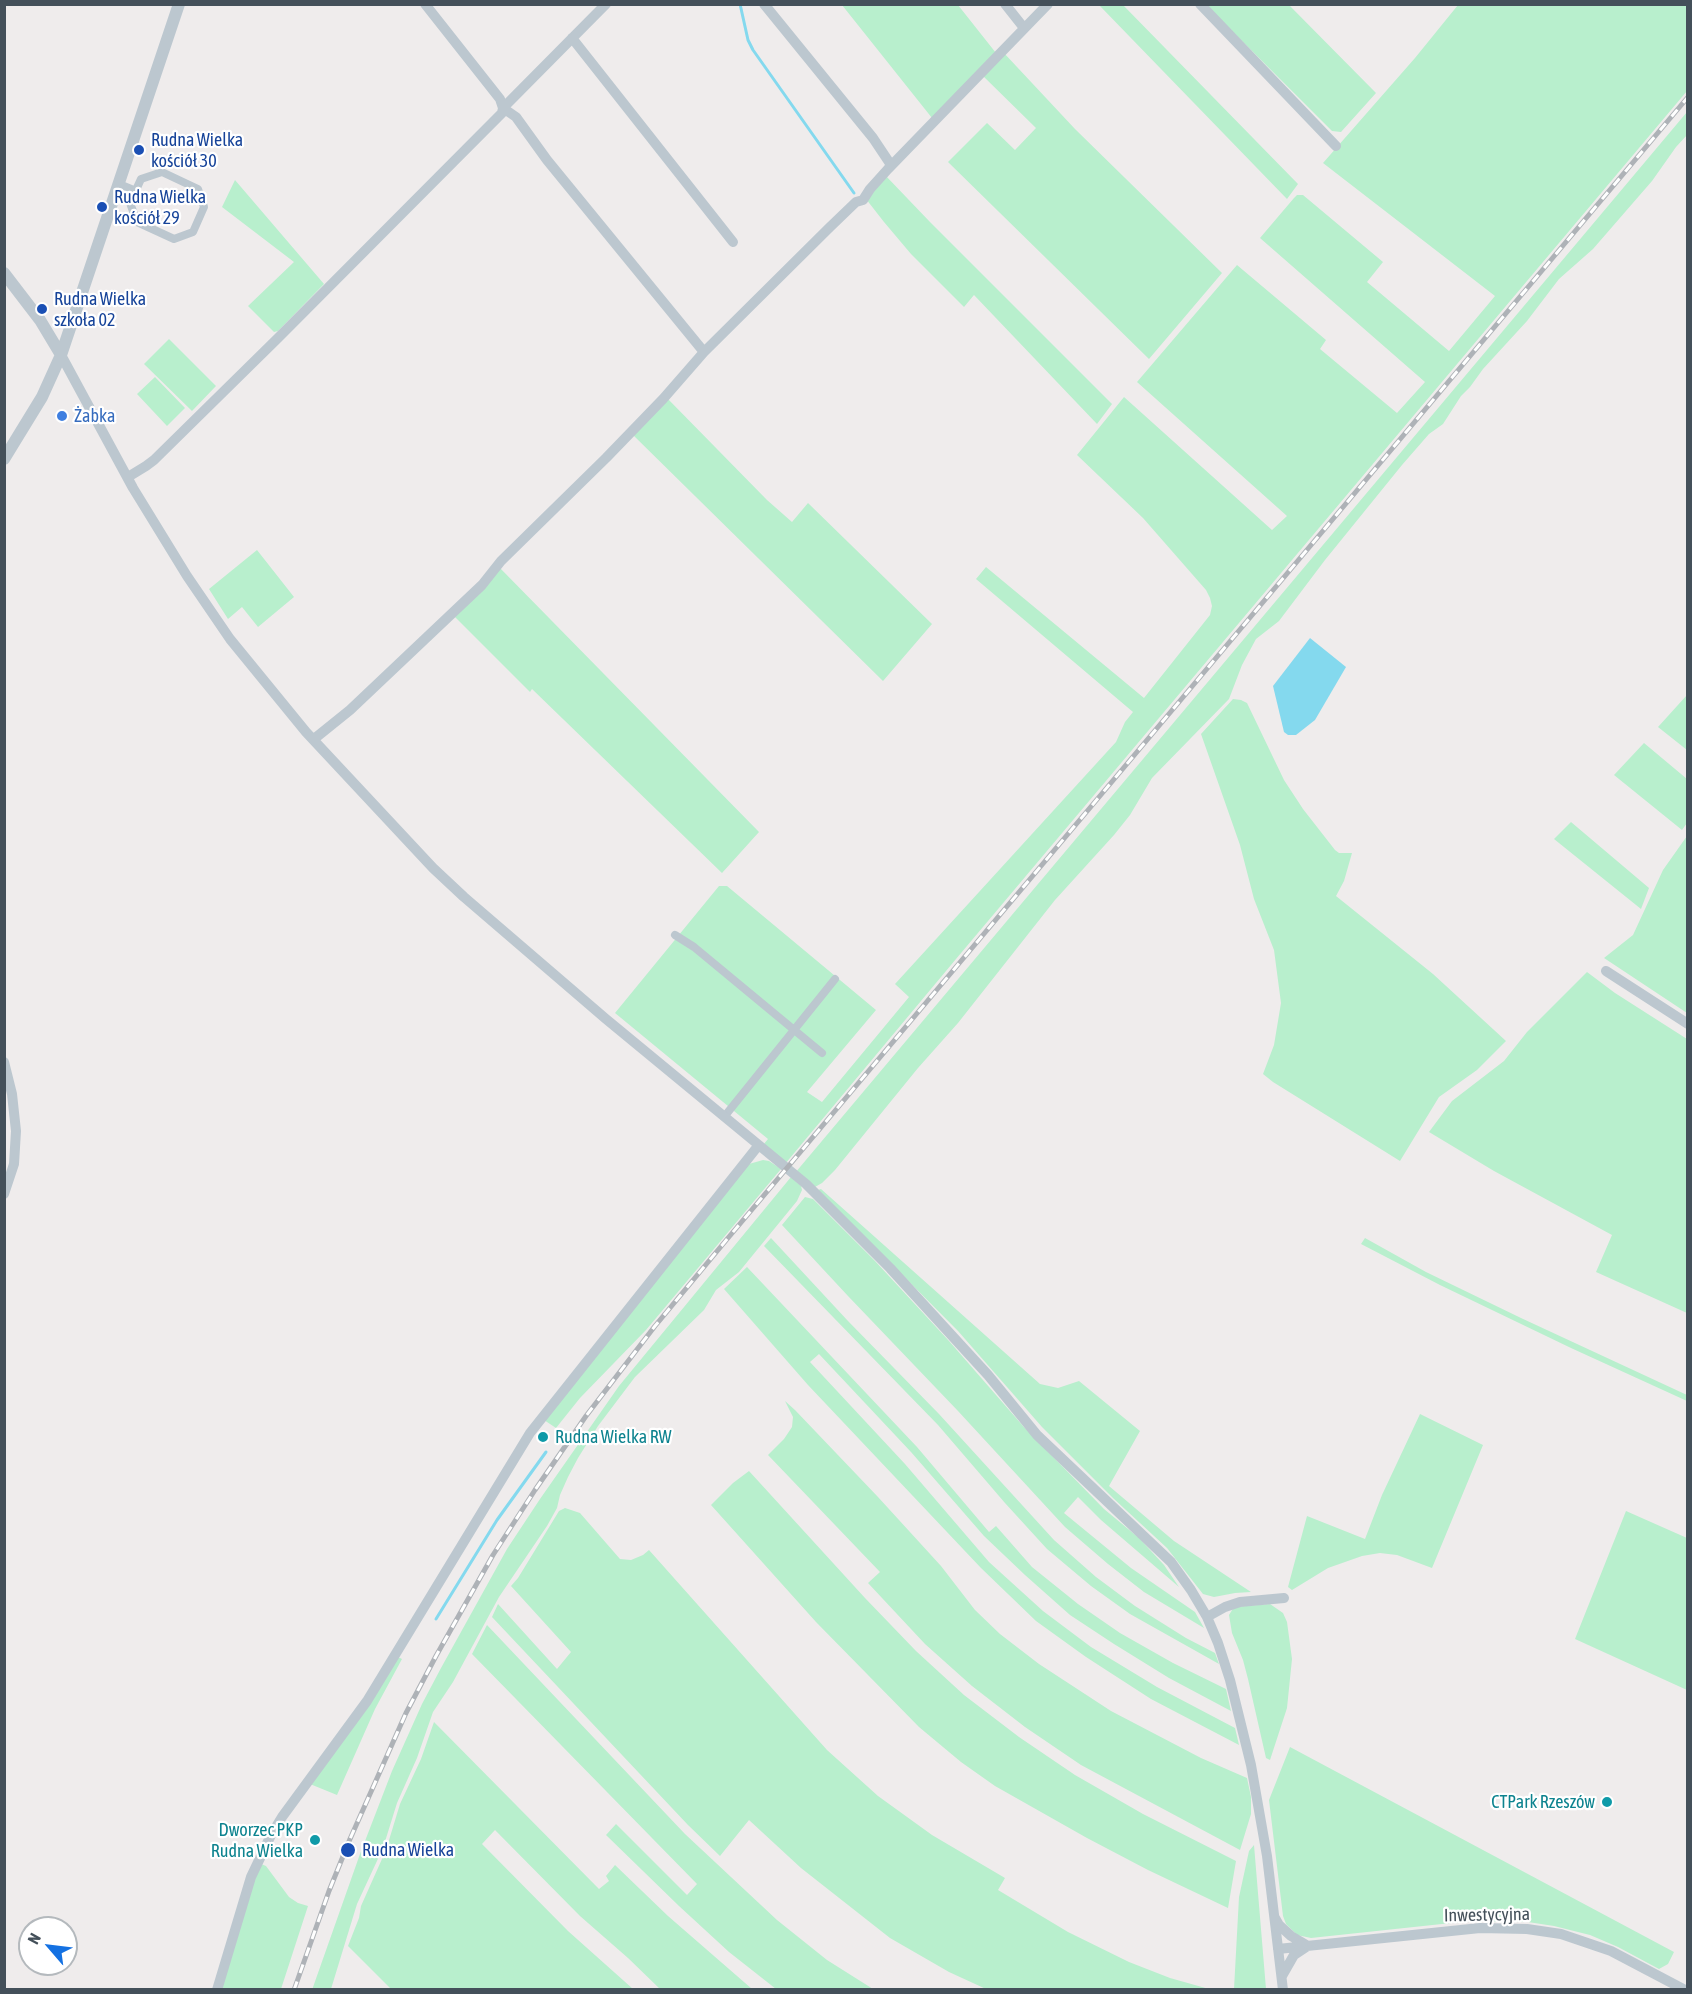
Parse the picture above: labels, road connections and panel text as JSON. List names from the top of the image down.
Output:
{
  "streets": {
    "street": ["Inwestycyjna"]
  },
  "places": [
    "Rudna Wielka kościół 30",
    "Rudna Wielka kościół 29",
    "Rudna Wielka szkoła 02",
    "Żabka",
    "Rudna Wielka RW",
    "CTPark Rzeszów",
    "Dworzec PKP Rudna Wielka",
    "Rudna Wielka"
  ],
  "north": "top left"
}
